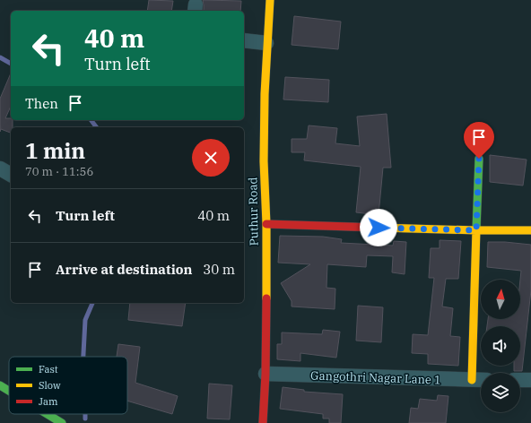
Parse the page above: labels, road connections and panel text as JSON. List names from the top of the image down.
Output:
{
  "streets": {
    "street": ["Puthur Road", "Gangothri Nagar Lane 1"]
  },
  "crossings": [
    ["Puthur Road", "Gangothri Nagar Lane 1"]
  ],
  "legend": ["Fast", "Slow", "Jam"],
  "north": "top",
  "page": {
    "turn": ["40 m", "Turn left"],
    "then": "Then",
    "heading": ["1 min", "70 m · 11:56"],
    "list": [
      {
        "name": "Turn left",
        "value": "40 m"
      },
      {
        "name": "Arrive at destination",
        "value": "30 m"
      }
    ]
  }
}
